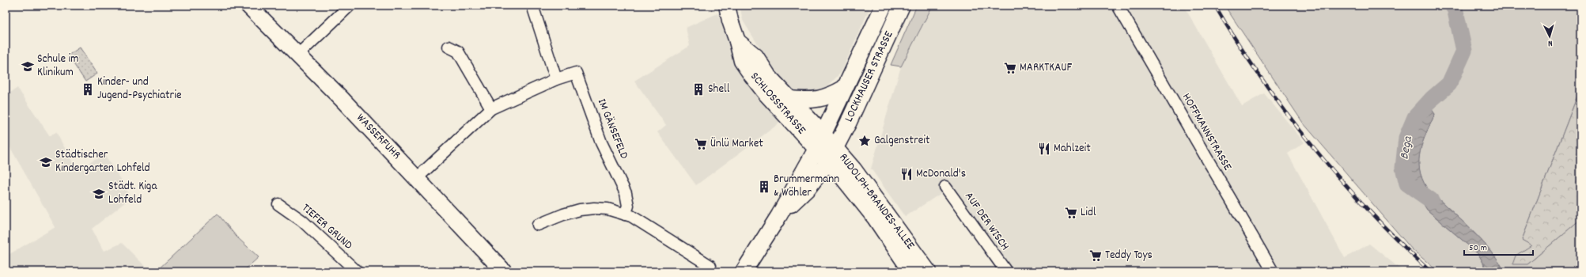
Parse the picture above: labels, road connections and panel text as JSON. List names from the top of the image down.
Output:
{
  "streets": {
    "main road": [
      "LOCKHAUSER STRASSE",
      "SCHLOSSSTRASSE",
      "WASSERFUHR",
      "RUDOLPH-BRANDES-ALLEE"
    ],
    "street": [
      "IM GÄNSEFELD",
      "HOFFMANNSTRASSE",
      "AUF DER WISCH",
      "TIEFER GRUND"
    ]
  },
  "crossings": [
    ["LOCKHAUSER STRASSE", "SCHLOSSSTRASSE"],
    ["LOCKHAUSER STRASSE", "RUDOLPH-BRANDES-ALLEE"],
    ["SCHLOSSSTRASSE", "RUDOLPH-BRANDES-ALLEE"],
    ["IM GÄNSEFELD", "WASSERFUHR"]
  ],
  "water": ["Bega"],
  "places": {
    "school or university": ["Schule im Klinikum", "Städtischer Kindergarten Lohfeld", "Städt. Kiga Lohfeld"],
    "supermarket": [
      "MARKTKAUF",
      "Ünlü Market",
      "Lidl",
      "Teddy Toys"
    ],
    "building": ["Kinder- und Jugend-Psychiatrie", "Shell", "Brummermann & Wöhler"],
    "place": ["Galgenstreit"],
    "restaurant": ["Mahlzeit", "McDonald's"]
  },
  "scale_bar": "50 m",
  "north": "bottom"
}
